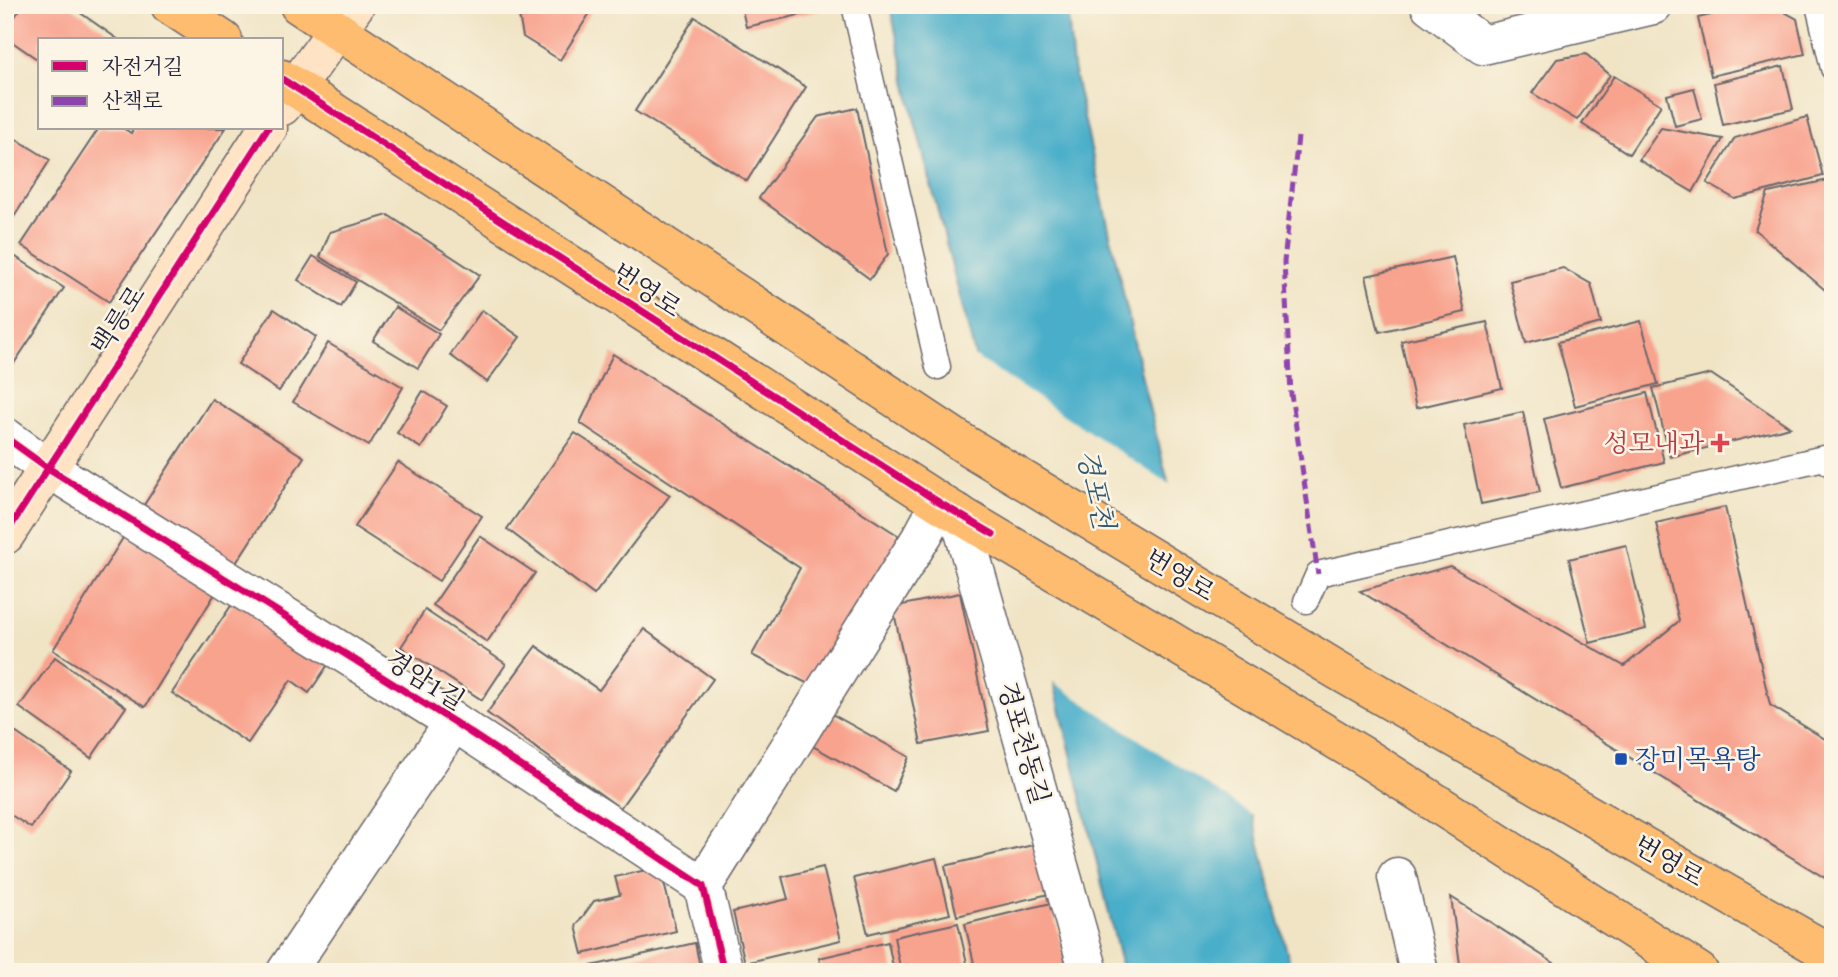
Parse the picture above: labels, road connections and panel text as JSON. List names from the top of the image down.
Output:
{
  "streets": {
    "main road": ["번영로"],
    "street": ["백릉로", "경암1길", "경포천동길"]
  },
  "crossings": [
    ["번영로", "경포천동길"],
    ["백릉로", "경암1길"]
  ],
  "water": ["경포천"],
  "places": {
    "health": ["성모내과"],
    "transit": ["장미목욕탕"]
  },
  "legend": ["자전거길", "산책로"]
}
